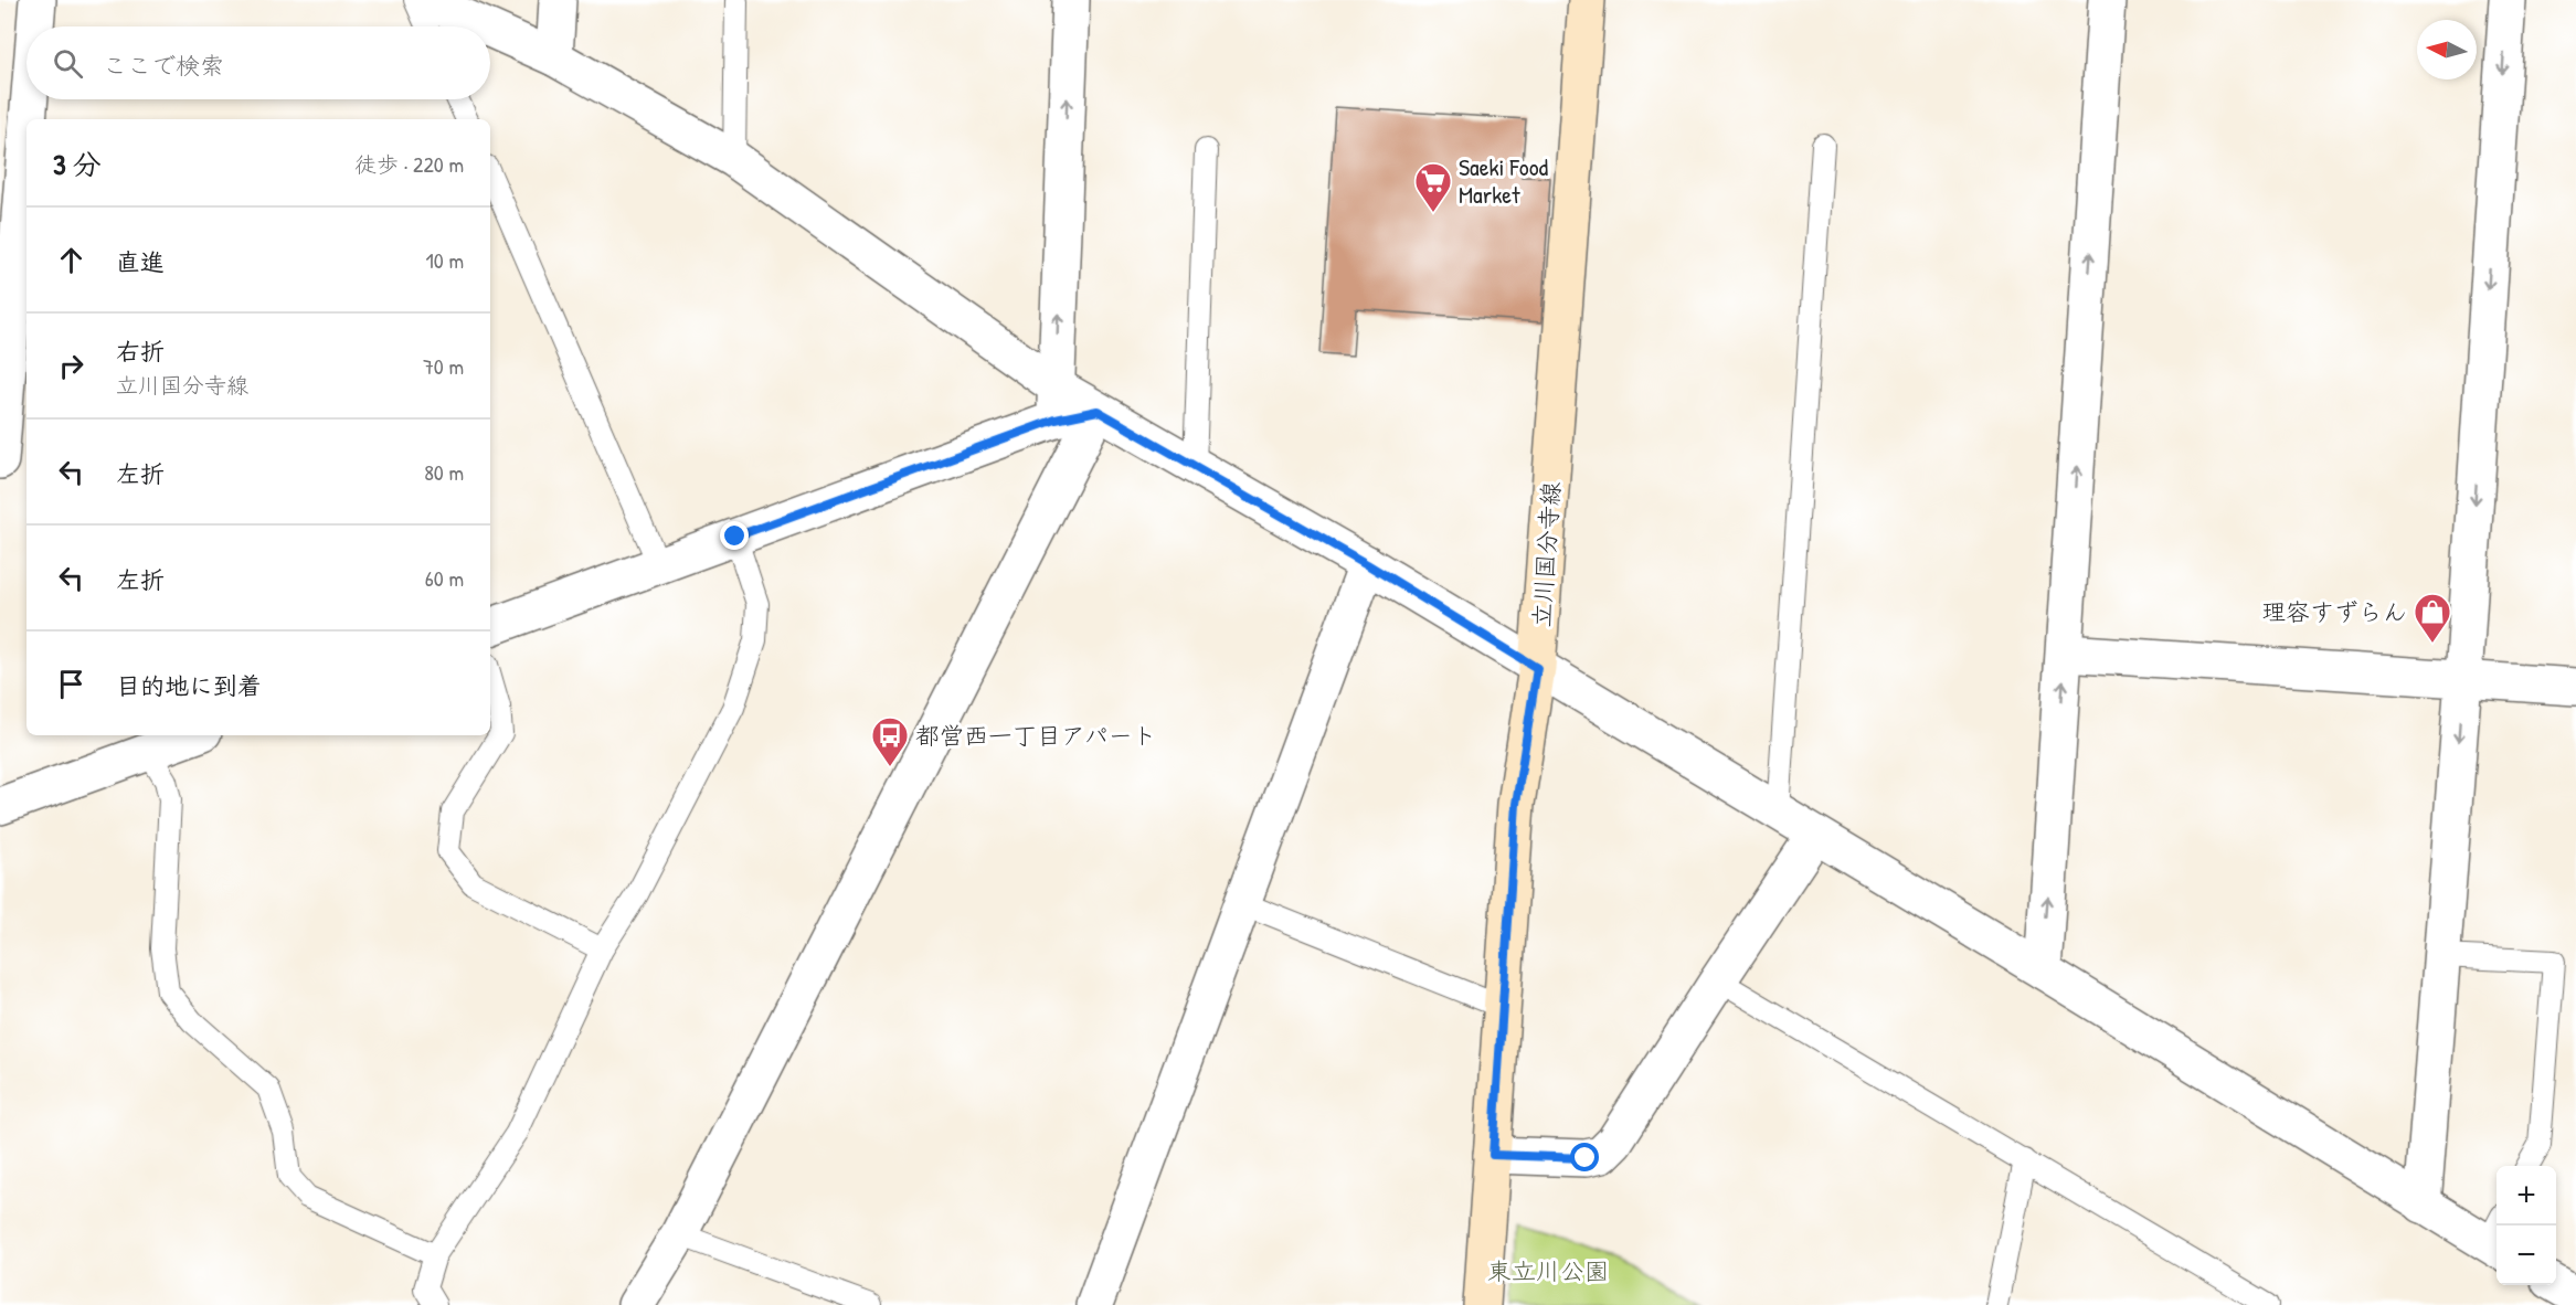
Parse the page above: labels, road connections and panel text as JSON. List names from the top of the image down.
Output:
{
  "streets": {
    "main road": ["立川国分寺線"]
  },
  "parks": ["東立川公園"],
  "places": {
    "supermarket": ["Saeki Food Market"],
    "shop": ["理容すずらん"],
    "bus stop": ["都営西一丁目アパート"]
  },
  "north": "left",
  "page": {
    "search": "ここで検索",
    "heading": ["3 分", "徒歩 · 220 m"],
    "list": [
      ["直進", "10 m"],
      ["右折", "立川国分寺線", "70 m"],
      ["左折", "80 m"],
      ["左折", "60 m"],
      "目的地に到着"
    ],
    "map_buttons": ["+", "−"]
  }
}
